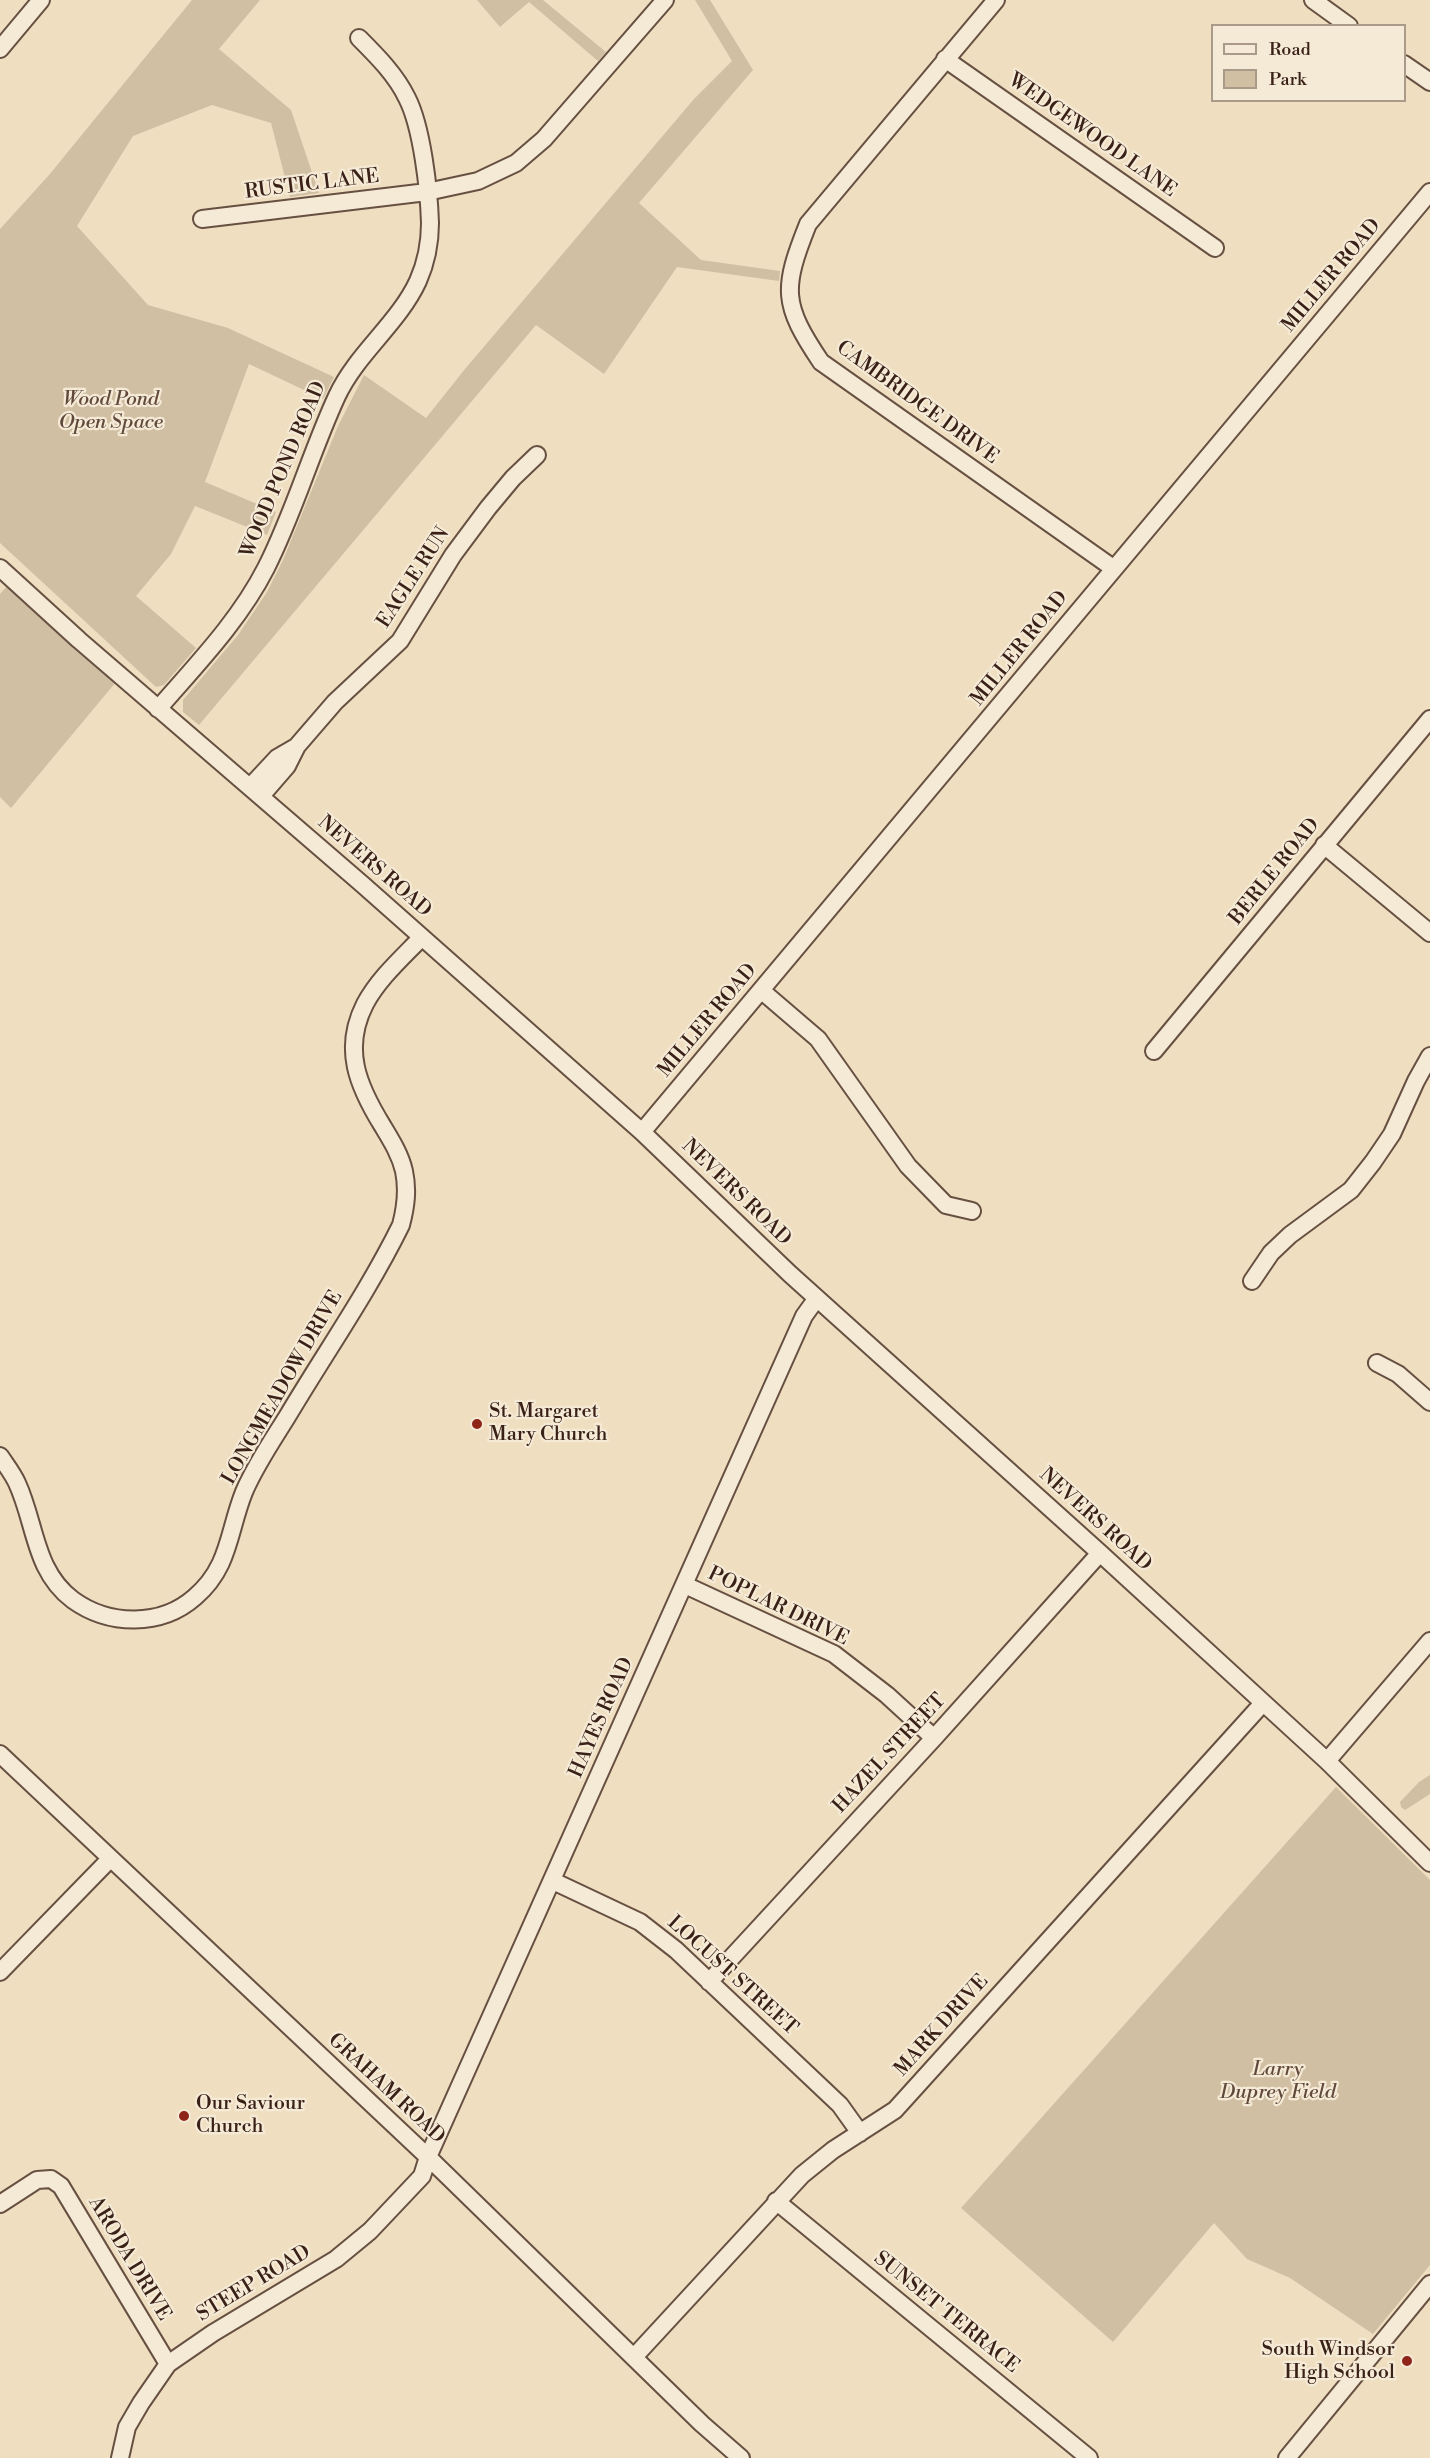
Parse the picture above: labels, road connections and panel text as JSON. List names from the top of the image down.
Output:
{
  "streets": {
    "street": [
      "WEDGEWOOD LANE",
      "RUSTIC LANE",
      "MILLER ROAD",
      "CAMBRIDGE DRIVE",
      "WOOD POND ROAD",
      "EAGLE RUN",
      "NEVERS ROAD",
      "BERLE ROAD",
      "LONGMEADOW DRIVE",
      "POPLAR DRIVE",
      "HAYES ROAD",
      "HAZEL STREET",
      "LOCUST STREET",
      "MARK DRIVE",
      "GRAHAM ROAD",
      "ARODA DRIVE",
      "STEEP ROAD",
      "SUNSET TERRACE"
    ]
  },
  "crossings": [
    ["WEDGEWOOD LANE", "CAMBRIDGE DRIVE"],
    ["RUSTIC LANE", "WOOD POND ROAD"],
    ["MILLER ROAD", "CAMBRIDGE DRIVE"],
    ["MILLER ROAD", "NEVERS ROAD"],
    ["WOOD POND ROAD", "NEVERS ROAD"],
    ["EAGLE RUN", "NEVERS ROAD"],
    ["NEVERS ROAD", "LONGMEADOW DRIVE"],
    ["NEVERS ROAD", "HAYES ROAD"],
    ["NEVERS ROAD", "HAZEL STREET"],
    ["NEVERS ROAD", "MARK DRIVE"],
    ["POPLAR DRIVE", "HAYES ROAD"],
    ["POPLAR DRIVE", "HAZEL STREET"],
    ["HAYES ROAD", "LOCUST STREET"],
    ["HAYES ROAD", "GRAHAM ROAD"],
    ["HAYES ROAD", "STEEP ROAD"],
    ["HAZEL STREET", "LOCUST STREET"],
    ["LOCUST STREET", "MARK DRIVE"],
    ["MARK DRIVE", "GRAHAM ROAD"],
    ["MARK DRIVE", "SUNSET TERRACE"],
    ["GRAHAM ROAD", "STEEP ROAD"],
    ["ARODA DRIVE", "STEEP ROAD"]
  ],
  "parks": ["Wood Pond Open Space", "Larry Duprey Field"],
  "places": ["St. Margaret Mary Church", "Our Saviour Church", "South Windsor High School"],
  "legend": ["Road", "Park"]
}
